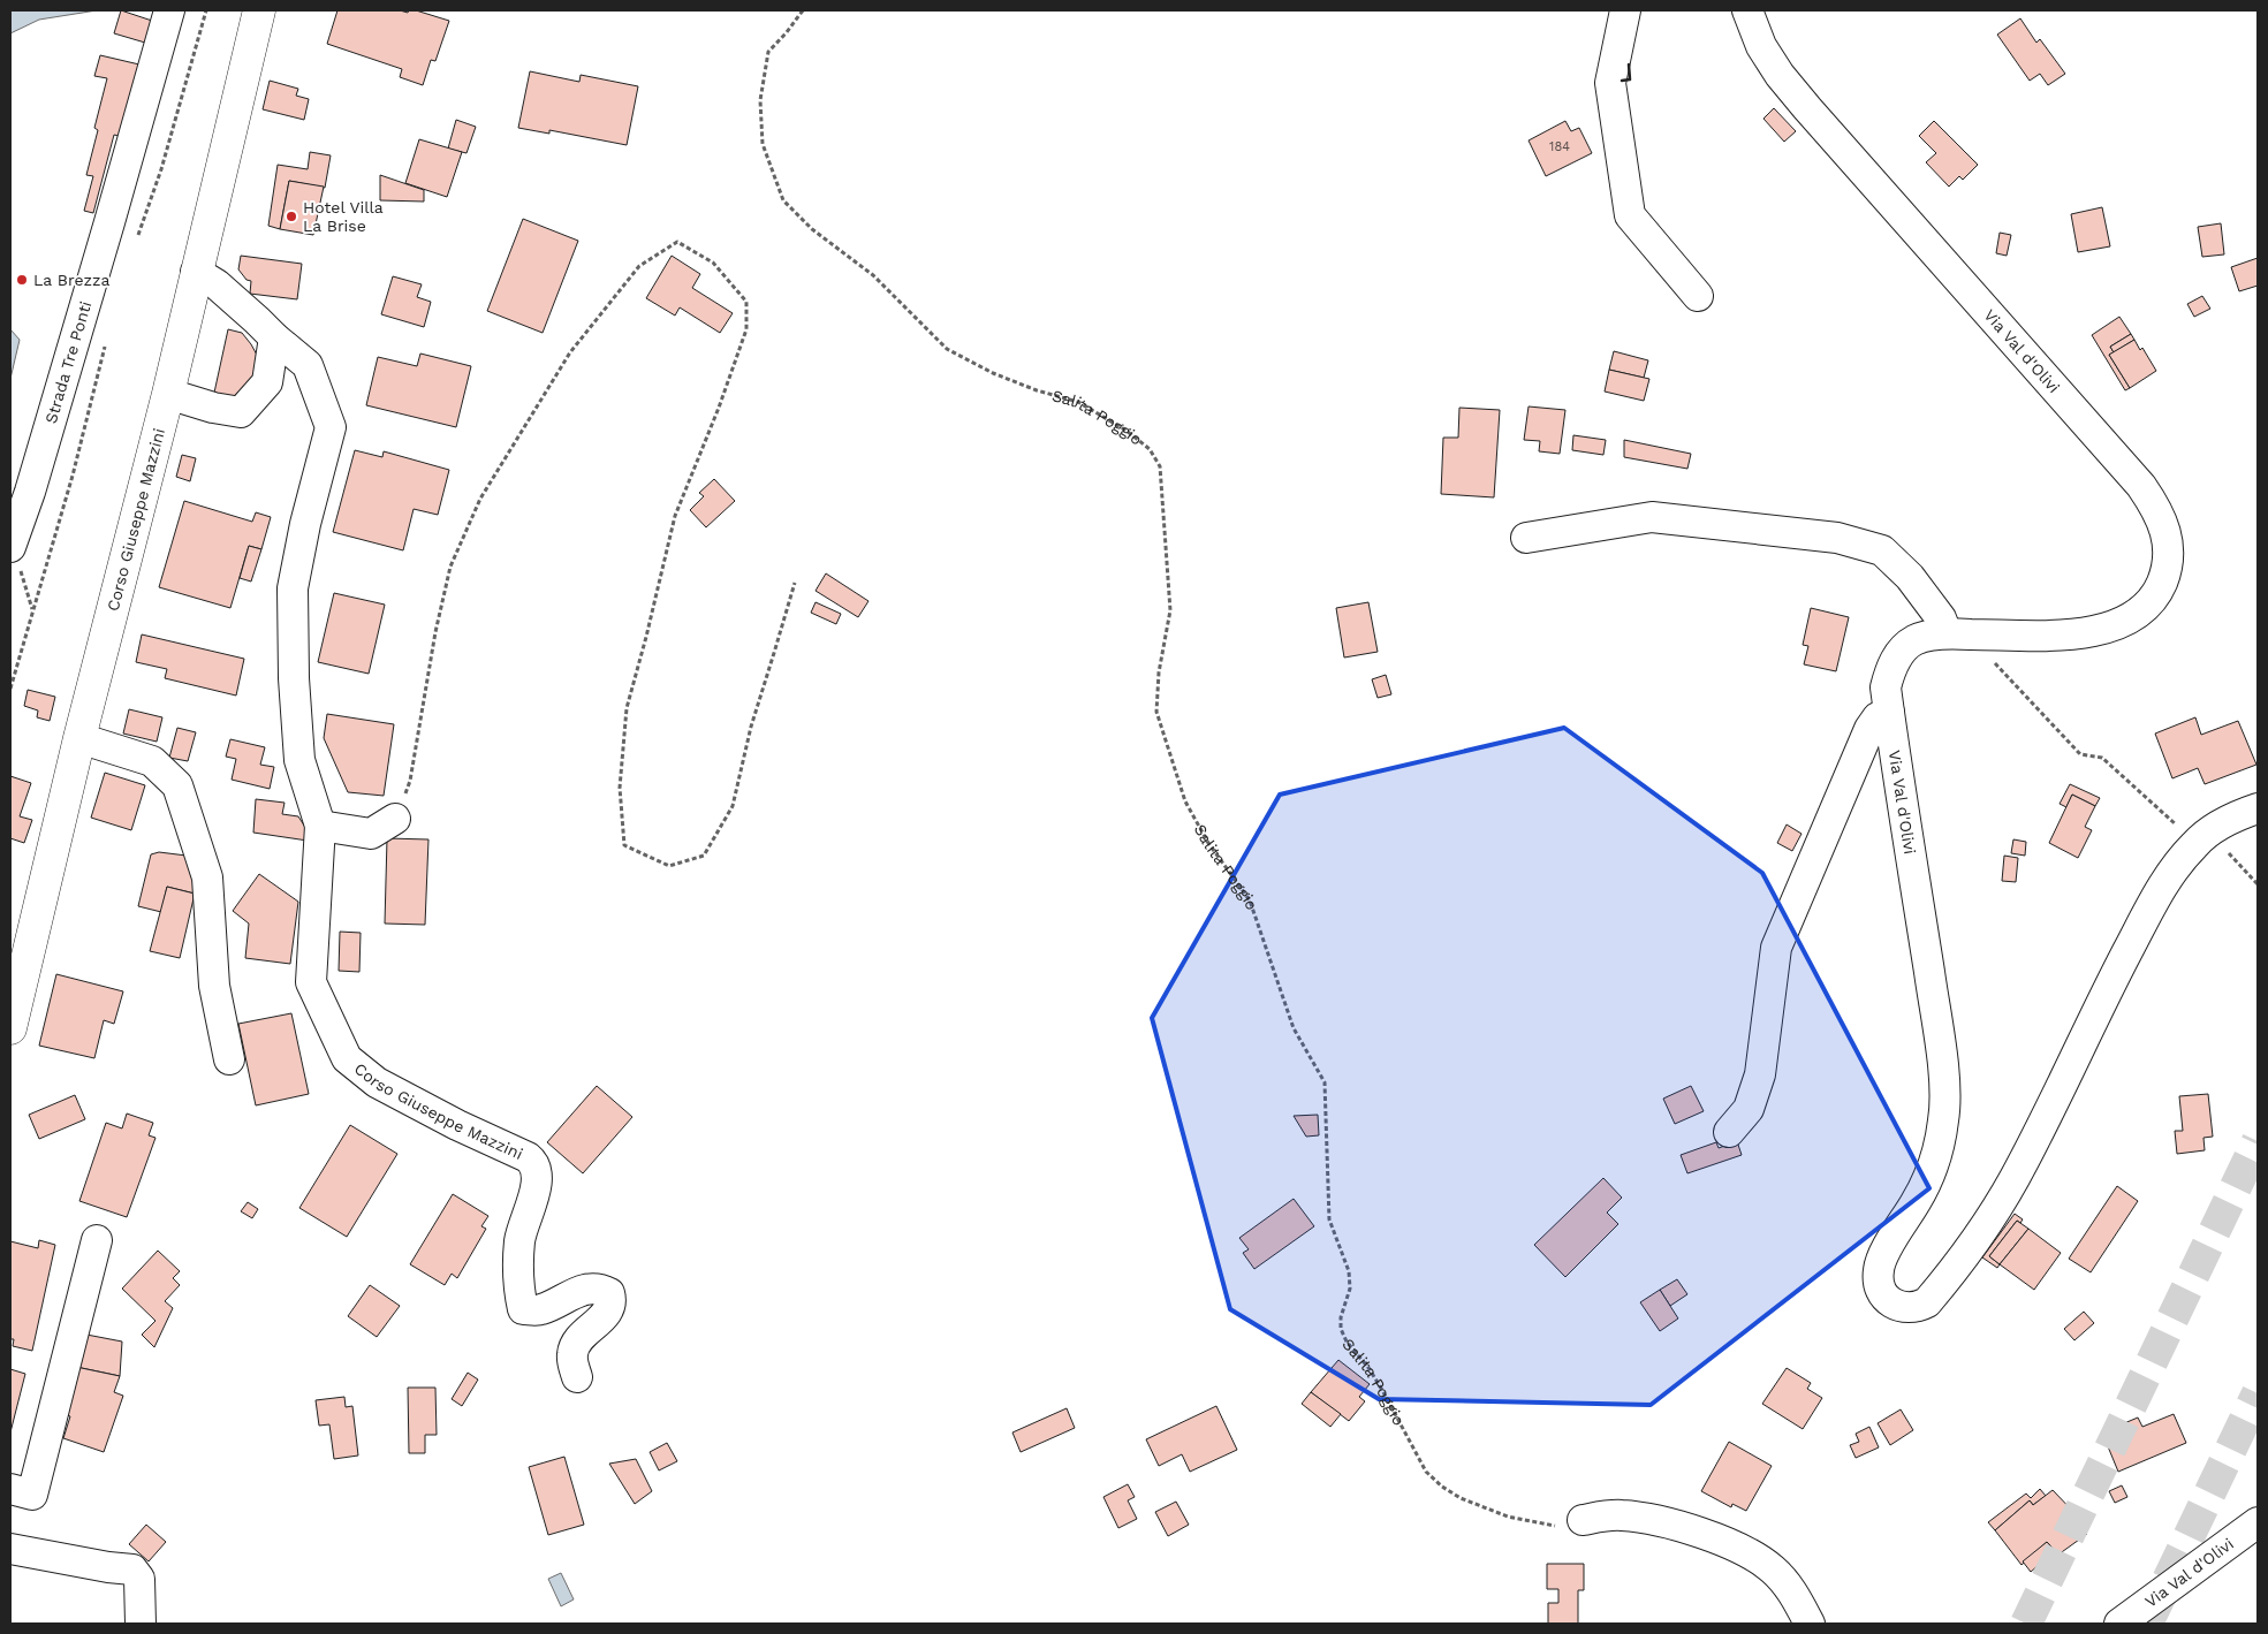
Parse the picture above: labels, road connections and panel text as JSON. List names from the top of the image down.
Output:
{
  "streets": {
    "main road": ["Corso Giuseppe Mazzini"],
    "street": ["Via Val d'Olivi", "Strada Tre Ponti"],
    "path": ["Salita Poggio"]
  },
  "places": ["Hotel Villa La Brise", "La Brezza"],
  "house_numbers": ["184"]
}
